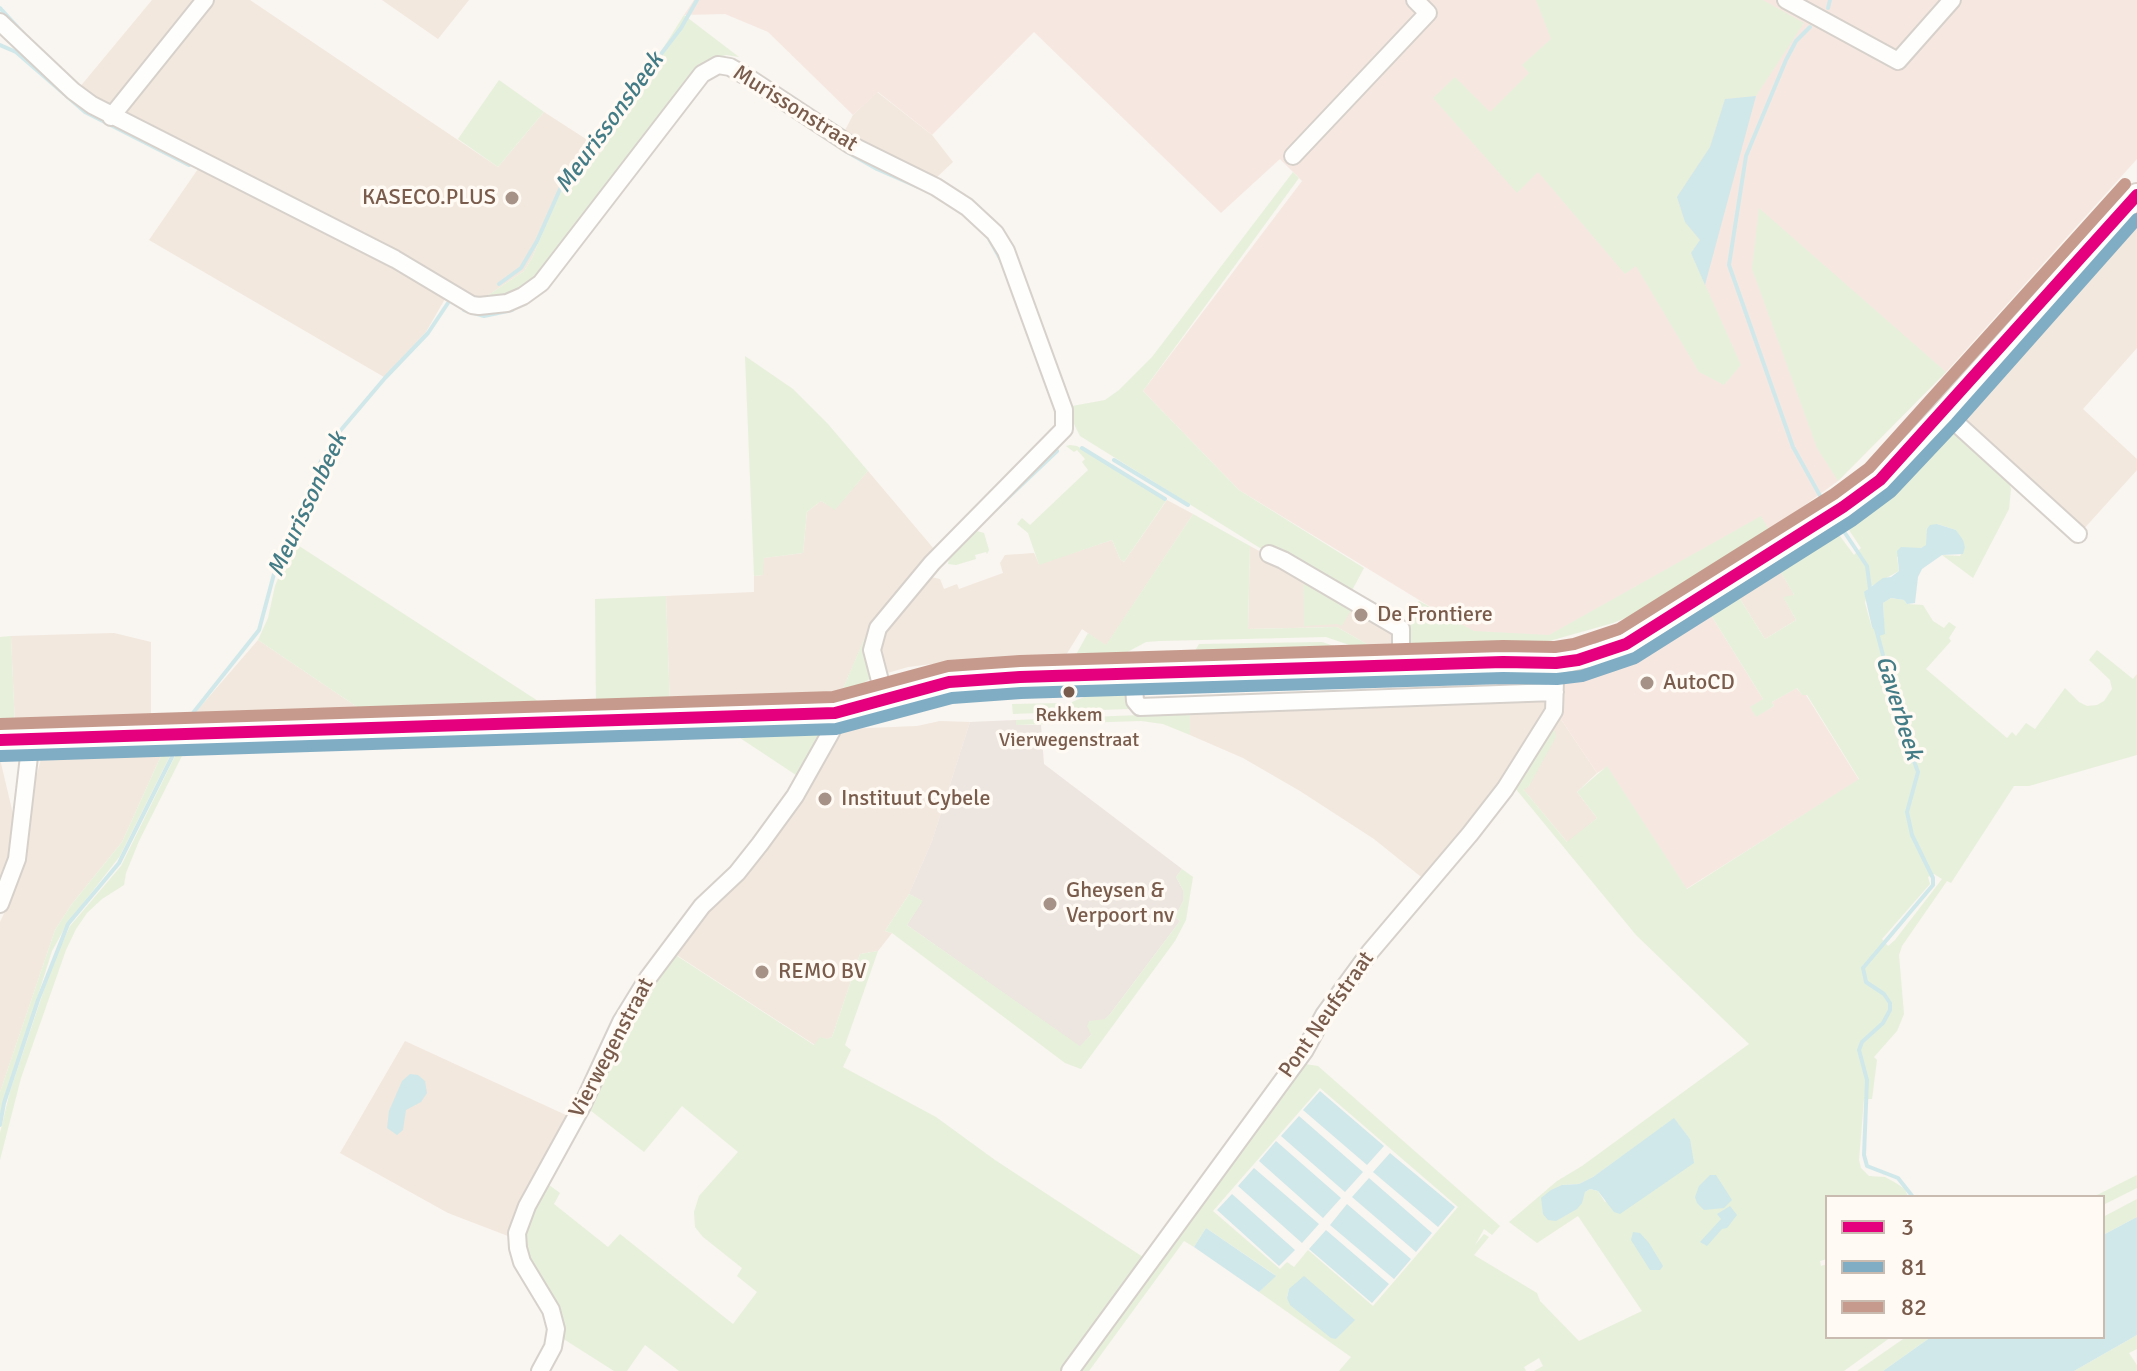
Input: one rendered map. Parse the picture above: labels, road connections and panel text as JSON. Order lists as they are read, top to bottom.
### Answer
{
  "streets": {
    "street": ["Murissonstraat", "Pont Neufstraat", "Vierwegenstraat"]
  },
  "water": ["Meurissonsbeek", "Meurissonbeek", "Gaverbeek"],
  "places": [
    "KASECO.PLUS",
    "De Frontiere",
    "AutoCD",
    "Rekkem Vierwegenstraat",
    "Instituut Cybele",
    "Gheysen & Verpoort nv",
    "REMO BV"
  ],
  "lines": ["transit line 82", "transit line 3", "transit line 81"],
  "legend": ["3", "81", "82"]
}
